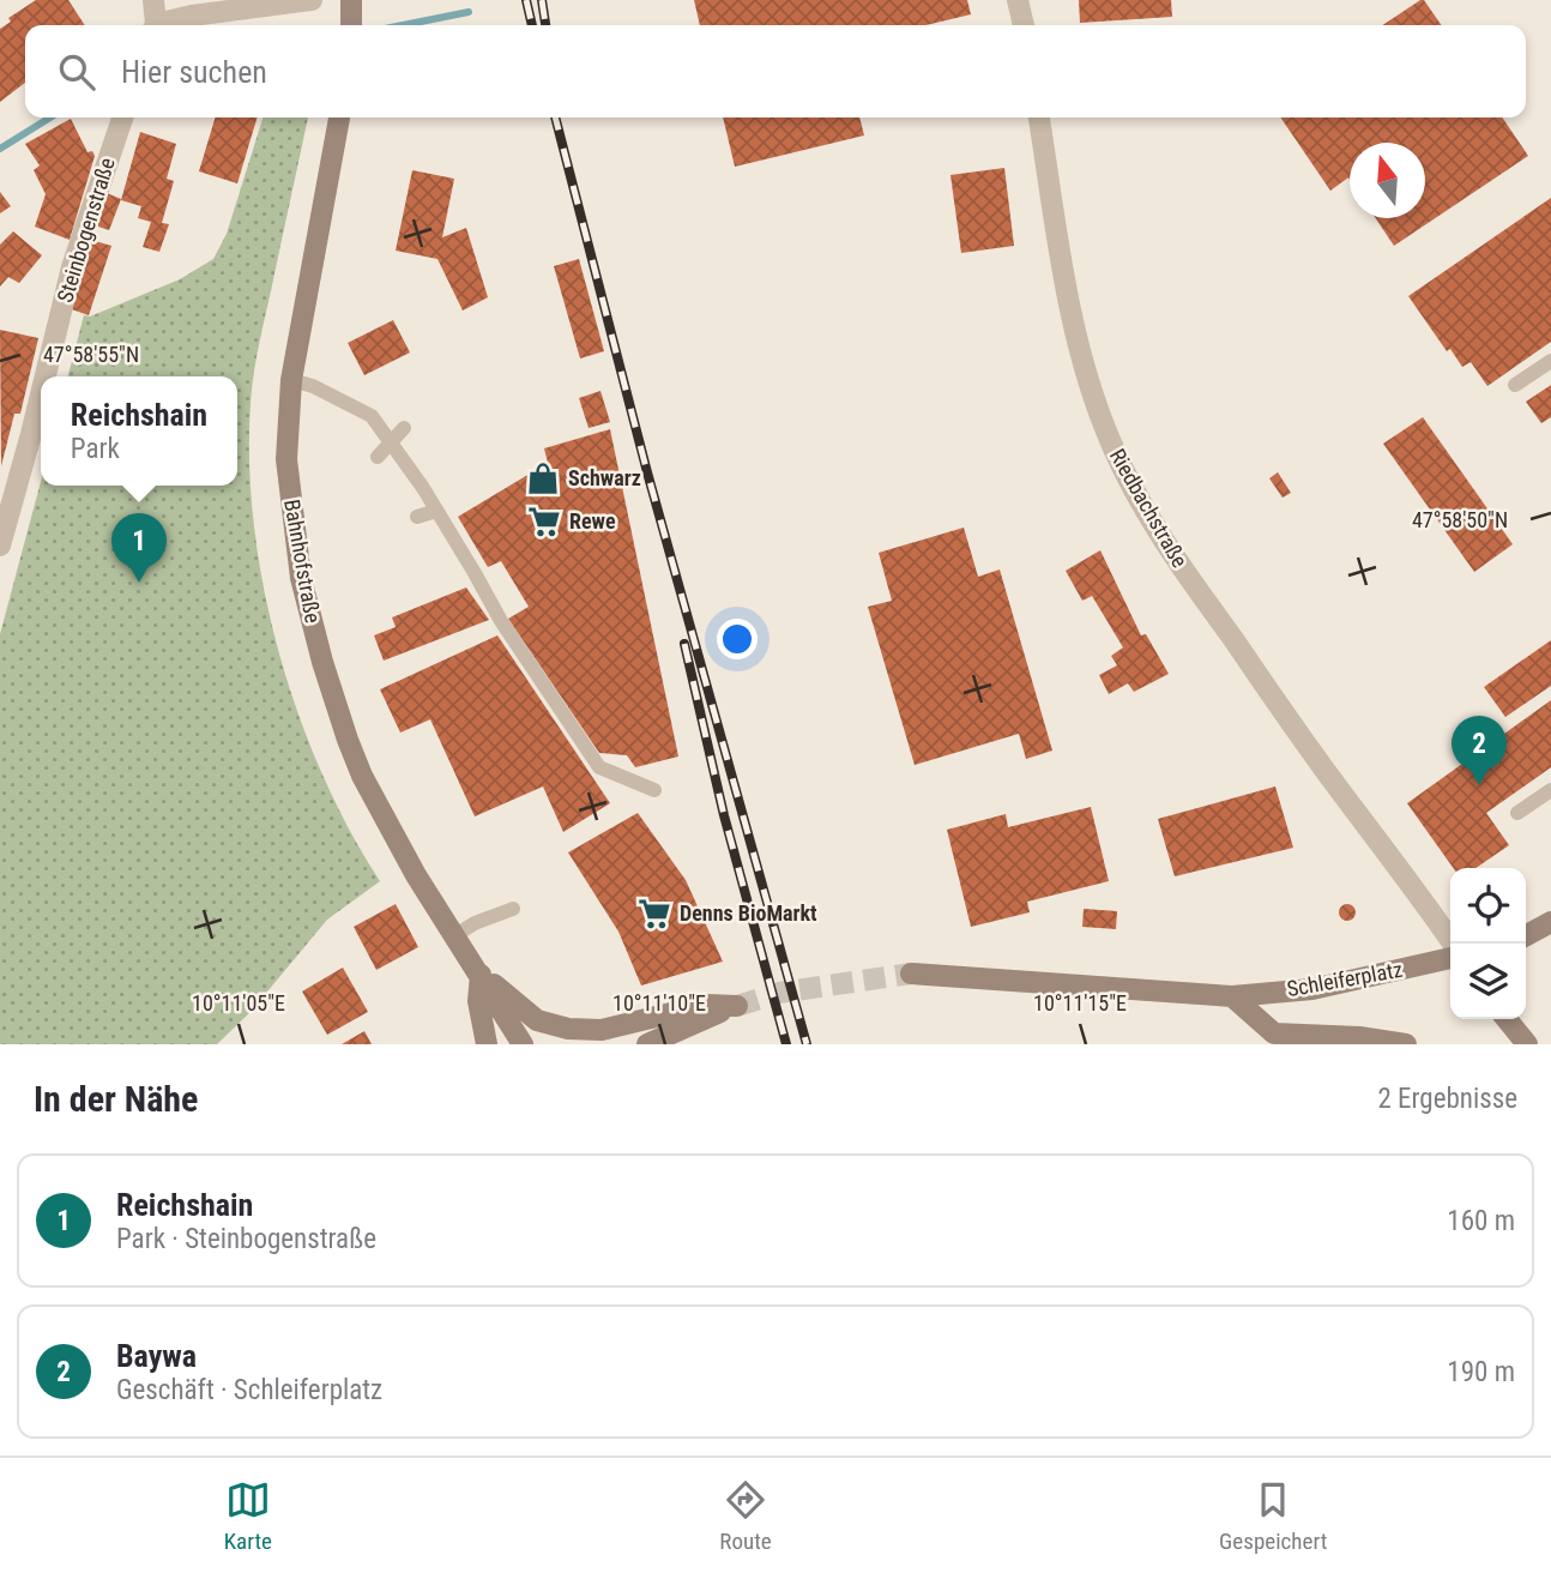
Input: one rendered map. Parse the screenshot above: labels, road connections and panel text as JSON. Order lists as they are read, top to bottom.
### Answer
{
  "streets": {
    "street": [
      "Steinbogenstraße",
      "Riedbachstraße",
      "Bahnhofstraße",
      "Schleiferplatz"
    ]
  },
  "places": {
    "shop": ["Schwarz"],
    "supermarket": ["Rewe", "Denns BioMarkt"]
  },
  "north": "top",
  "page": {
    "search": "Hier suchen",
    "popup": ["Reichshain", "Park"],
    "pins": ["1", "2"],
    "heading": ["In der Nähe", "2 Ergebnisse"],
    "list": [
      {
        "mark": "1",
        "name": "Reichshain",
        "note": "Park · Steinbogenstraße",
        "value": "160 m"
      },
      {
        "mark": "2",
        "name": "Baywa",
        "note": "Geschäft · Schleiferplatz",
        "value": "190 m"
      }
    ],
    "nav": ["Karte", "Route", "Gespeichert"]
  },
  "coordinates": [
    "47°58'55\"N",
    "47°58'50\"N",
    "10°11'05\"E",
    "10°11'10\"E",
    "10°11'15\"E"
  ]
}
